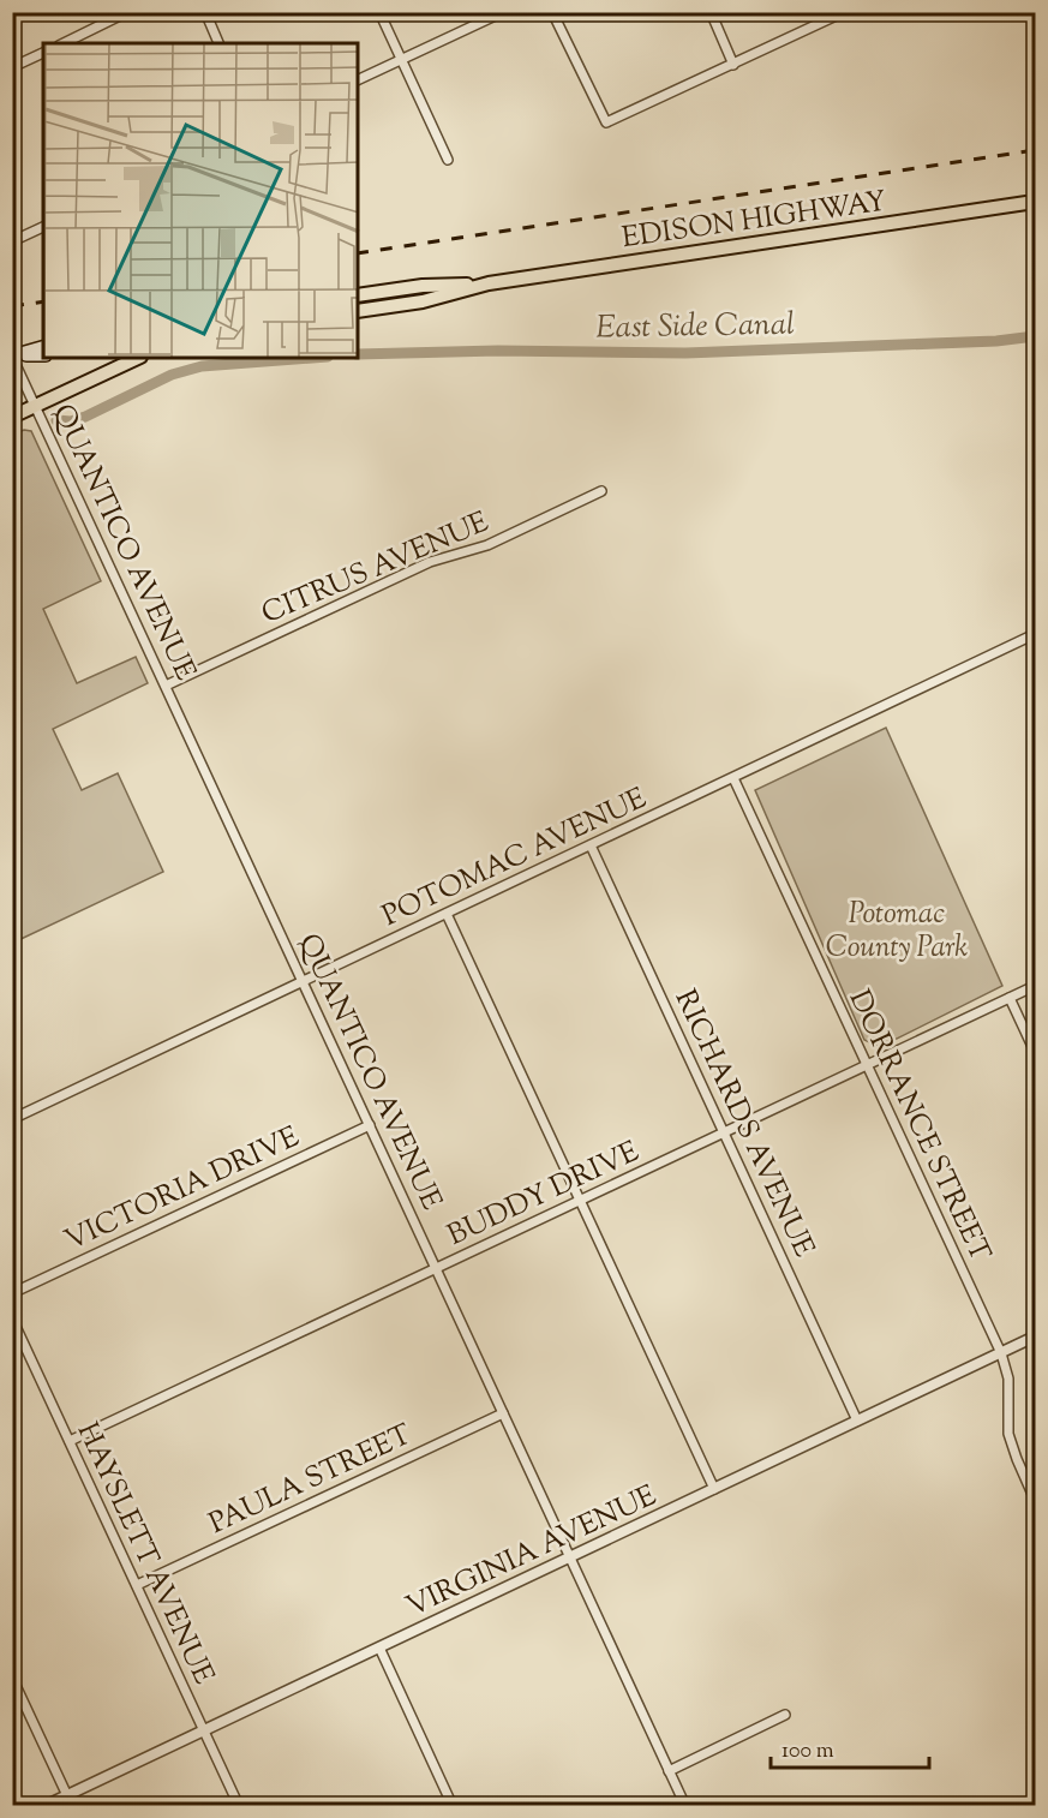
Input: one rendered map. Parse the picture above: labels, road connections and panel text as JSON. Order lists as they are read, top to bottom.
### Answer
{
  "streets": {
    "main road": ["EDISON HIGHWAY"],
    "street": [
      "QUANTICO AVENUE",
      "CITRUS AVENUE",
      "POTOMAC AVENUE",
      "RICHARDS AVENUE",
      "DORRANCE STREET",
      "VICTORIA DRIVE",
      "BUDDY DRIVE",
      "PAULA STREET",
      "VIRGINIA AVENUE",
      "HAYSLETT AVENUE"
    ]
  },
  "crossings": [
    ["QUANTICO AVENUE", "CITRUS AVENUE"],
    ["QUANTICO AVENUE", "POTOMAC AVENUE"],
    ["QUANTICO AVENUE", "VICTORIA DRIVE"],
    ["QUANTICO AVENUE", "BUDDY DRIVE"],
    ["QUANTICO AVENUE", "PAULA STREET"],
    ["QUANTICO AVENUE", "VIRGINIA AVENUE"],
    ["POTOMAC AVENUE", "RICHARDS AVENUE"],
    ["POTOMAC AVENUE", "DORRANCE STREET"],
    ["RICHARDS AVENUE", "BUDDY DRIVE"],
    ["RICHARDS AVENUE", "VIRGINIA AVENUE"],
    ["DORRANCE STREET", "BUDDY DRIVE"],
    ["DORRANCE STREET", "VIRGINIA AVENUE"],
    ["BUDDY DRIVE", "HAYSLETT AVENUE"],
    ["PAULA STREET", "HAYSLETT AVENUE"],
    ["VIRGINIA AVENUE", "HAYSLETT AVENUE"]
  ],
  "water": ["East Side Canal"],
  "parks": ["Potomac County Park"],
  "scale_bar": "100 m"
}
